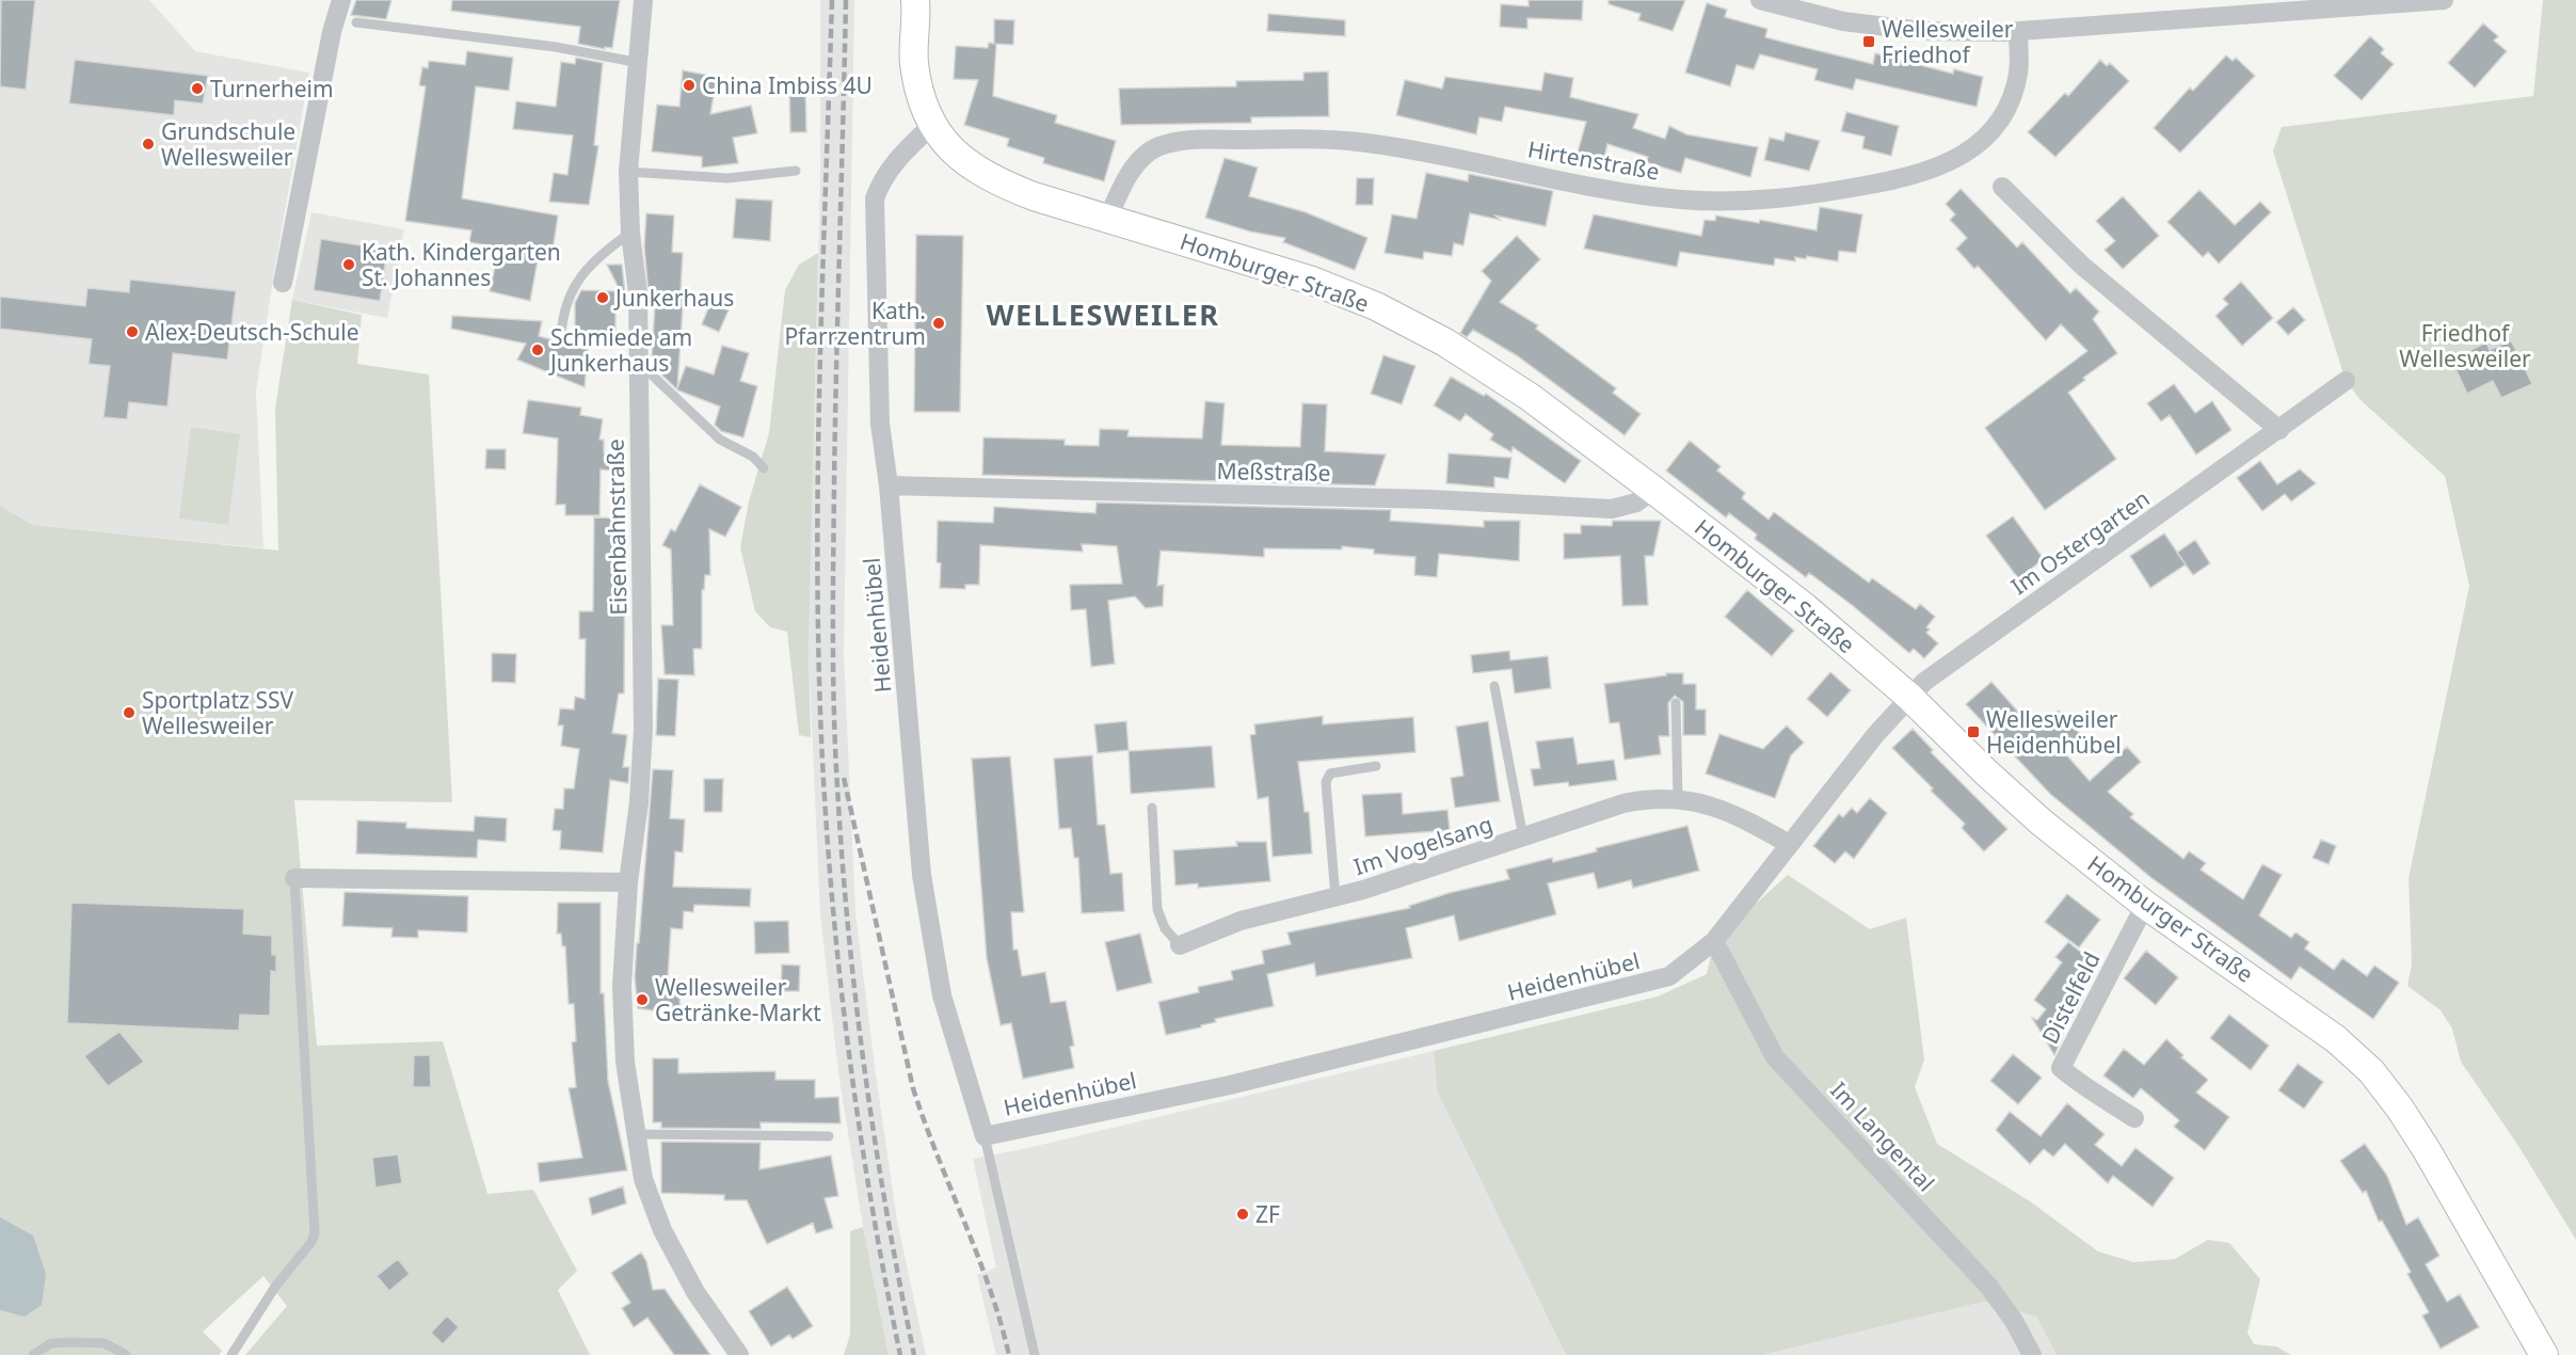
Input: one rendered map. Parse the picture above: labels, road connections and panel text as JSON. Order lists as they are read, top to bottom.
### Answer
{
  "streets": {
    "main road": ["Homburger Straße"],
    "street": [
      "Hirtenstraße",
      "Meßstraße",
      "Eisenbahnstraße",
      "Im Ostergarten",
      "Heidenhübel",
      "Im Vogelsang",
      "Distelfeld",
      "Im Langental"
    ]
  },
  "crossings": [
    ["Hirtenstraße", "Homburger Straße"],
    ["Homburger Straße", "Meßstraße"],
    ["Homburger Straße", "Im Ostergarten"],
    ["Homburger Straße", "Heidenhübel"],
    ["Homburger Straße", "Distelfeld"],
    ["Meßstraße", "Heidenhübel"],
    ["Im Ostergarten", "Heidenhübel"],
    ["Heidenhübel", "Im Vogelsang"],
    ["Heidenhübel", "Im Langental"]
  ],
  "districts": ["WELLESWEILER"],
  "parks": ["Friedhof Wellesweiler"],
  "places": {
    "transit": ["Wellesweiler Friedhof", "Wellesweiler Heidenhübel"],
    "other": [
      "China Imbiss 4U",
      "Turnerheim",
      "Grundschule Wellesweiler",
      "Kath. Kindergarten St. Johannes",
      "Junkerhaus",
      "Kath. Pfarrzentrum",
      "Alex-Deutsch-Schule",
      "Schmiede am Junkerhaus",
      "Sportplatz SSV Wellesweiler",
      "Wellesweiler Getränke-Markt",
      "ZF"
    ]
  }
}
